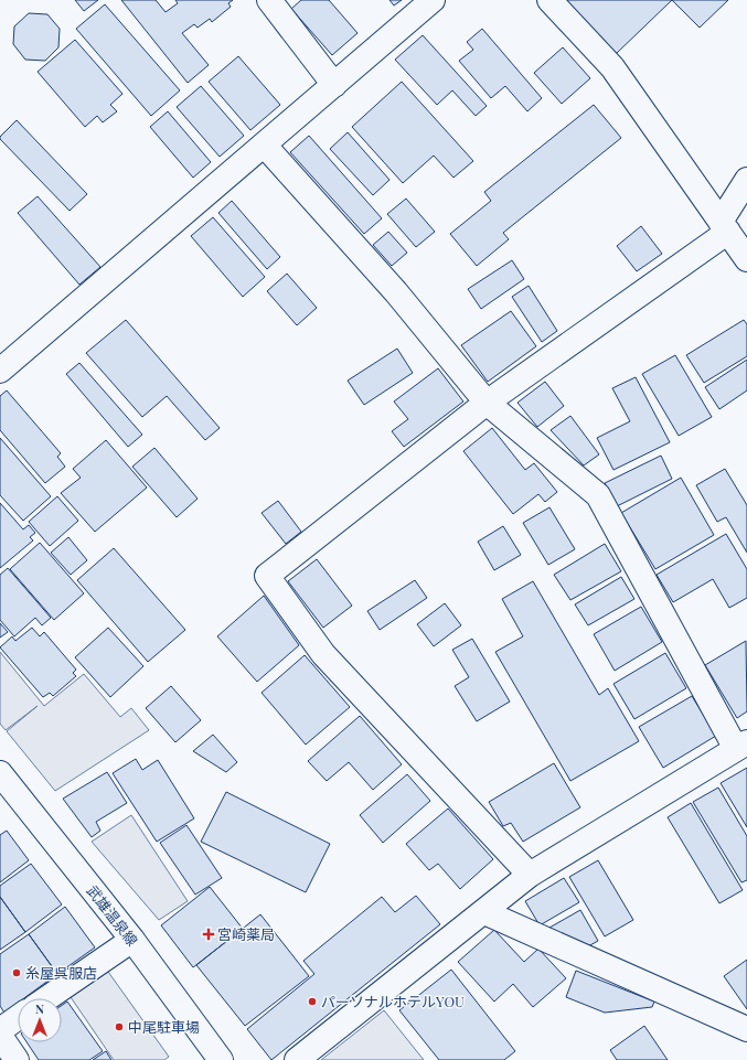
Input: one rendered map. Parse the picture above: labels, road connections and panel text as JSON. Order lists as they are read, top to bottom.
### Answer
{
  "streets": {
    "street": ["武雄温泉線"]
  },
  "places": {
    "health": ["宮崎薬局"],
    "other": ["糸屋呉服店", "パーソナルホテルYOU", "中尾駐車場"]
  },
  "north": "top"
}
